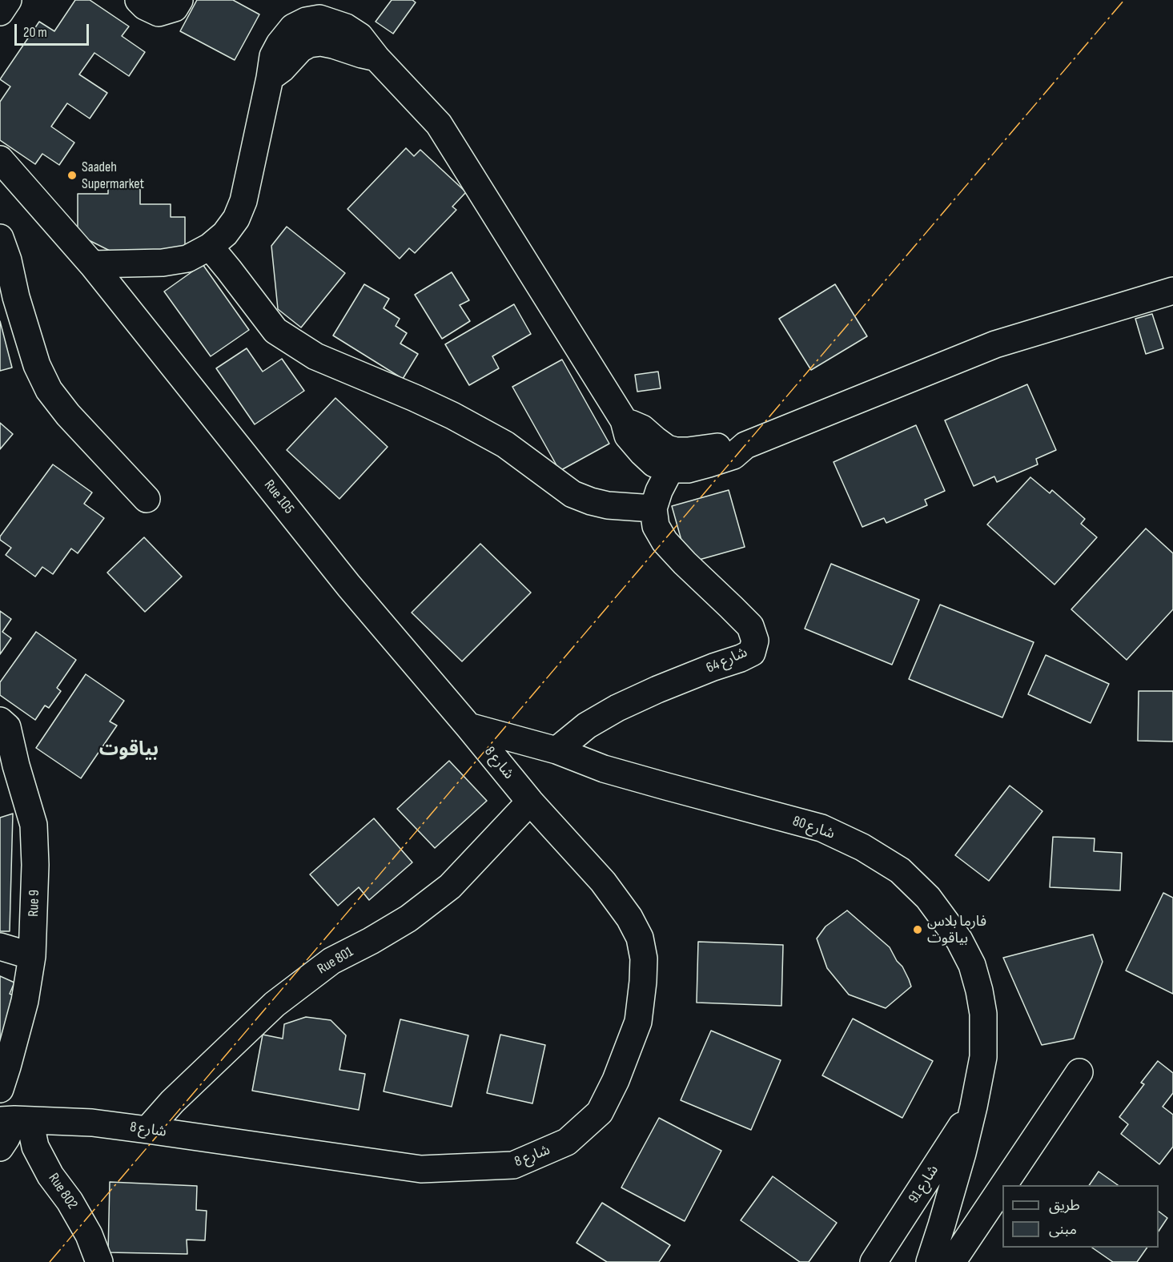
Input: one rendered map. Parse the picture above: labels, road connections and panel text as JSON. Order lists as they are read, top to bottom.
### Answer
{
  "streets": {
    "street": [
      "Rue 105",
      "شارع 64",
      "شارع 8",
      "شارع 80",
      "Rue 9",
      "Rue 801",
      "شارع 91",
      "Rue 802"
    ]
  },
  "crossings": [
    ["Rue 105", "شارع 8"],
    ["Rue 105", "شارع 80"],
    ["شارع 64", "شارع 80"],
    ["شارع 8", "شارع 80"],
    ["شارع 8", "Rue 801"],
    ["شارع 8", "Rue 802"],
    ["شارع 80", "شارع 91"]
  ],
  "districts": ["بياقوت"],
  "places": ["Saadeh Supermarket", "فارما بلاس بياقوت"],
  "legend": ["طريق", "مبنى"],
  "scale_bar": "20 m"
}
